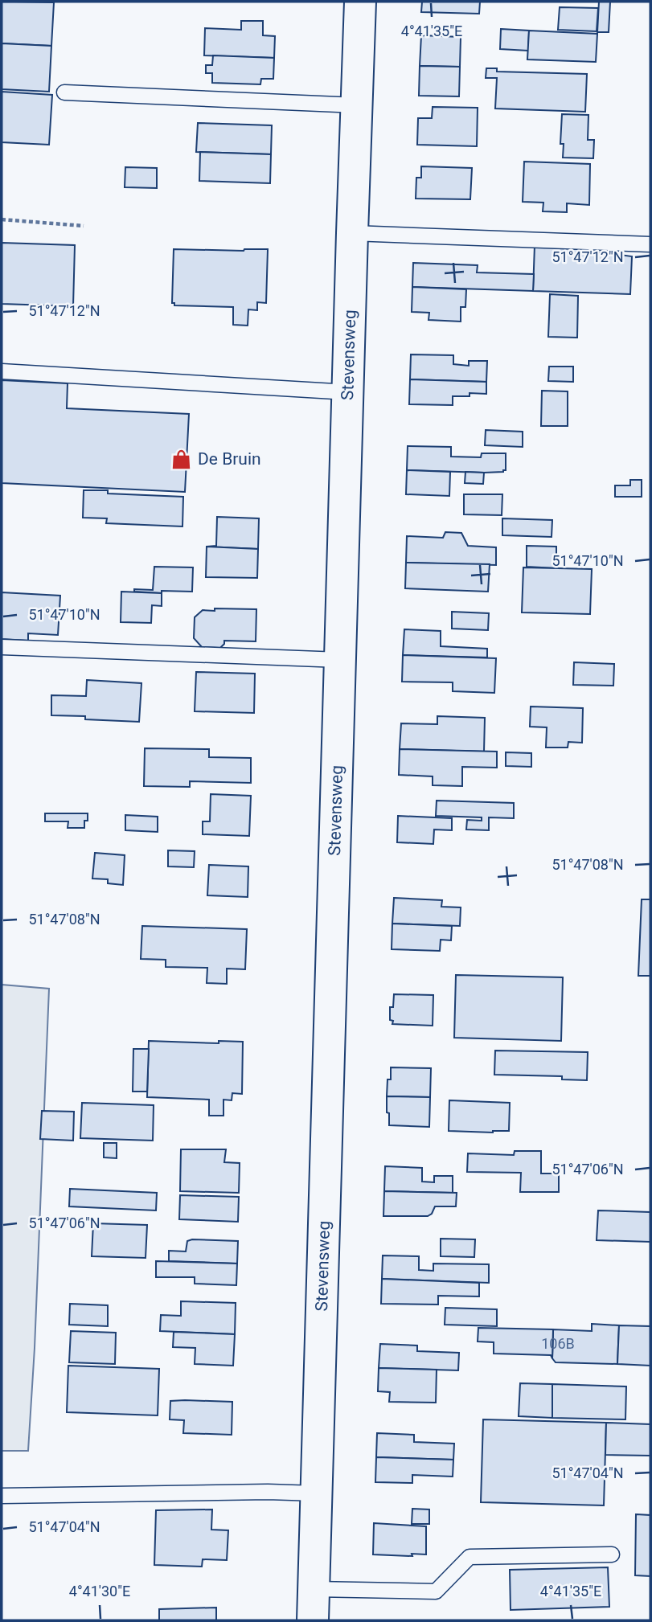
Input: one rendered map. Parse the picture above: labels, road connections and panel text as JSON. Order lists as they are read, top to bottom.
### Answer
{
  "streets": {
    "street": ["Stevensweg"]
  },
  "places": {
    "shop": ["De Bruin"]
  },
  "house_numbers": ["106B"],
  "coordinates": [
    "4°41'35\"E",
    "51°47'12\"N",
    "51°47'10\"N",
    "51°47'08\"N",
    "51°47'06\"N",
    "51°47'04\"N",
    "4°41'30\"E"
  ]
}
